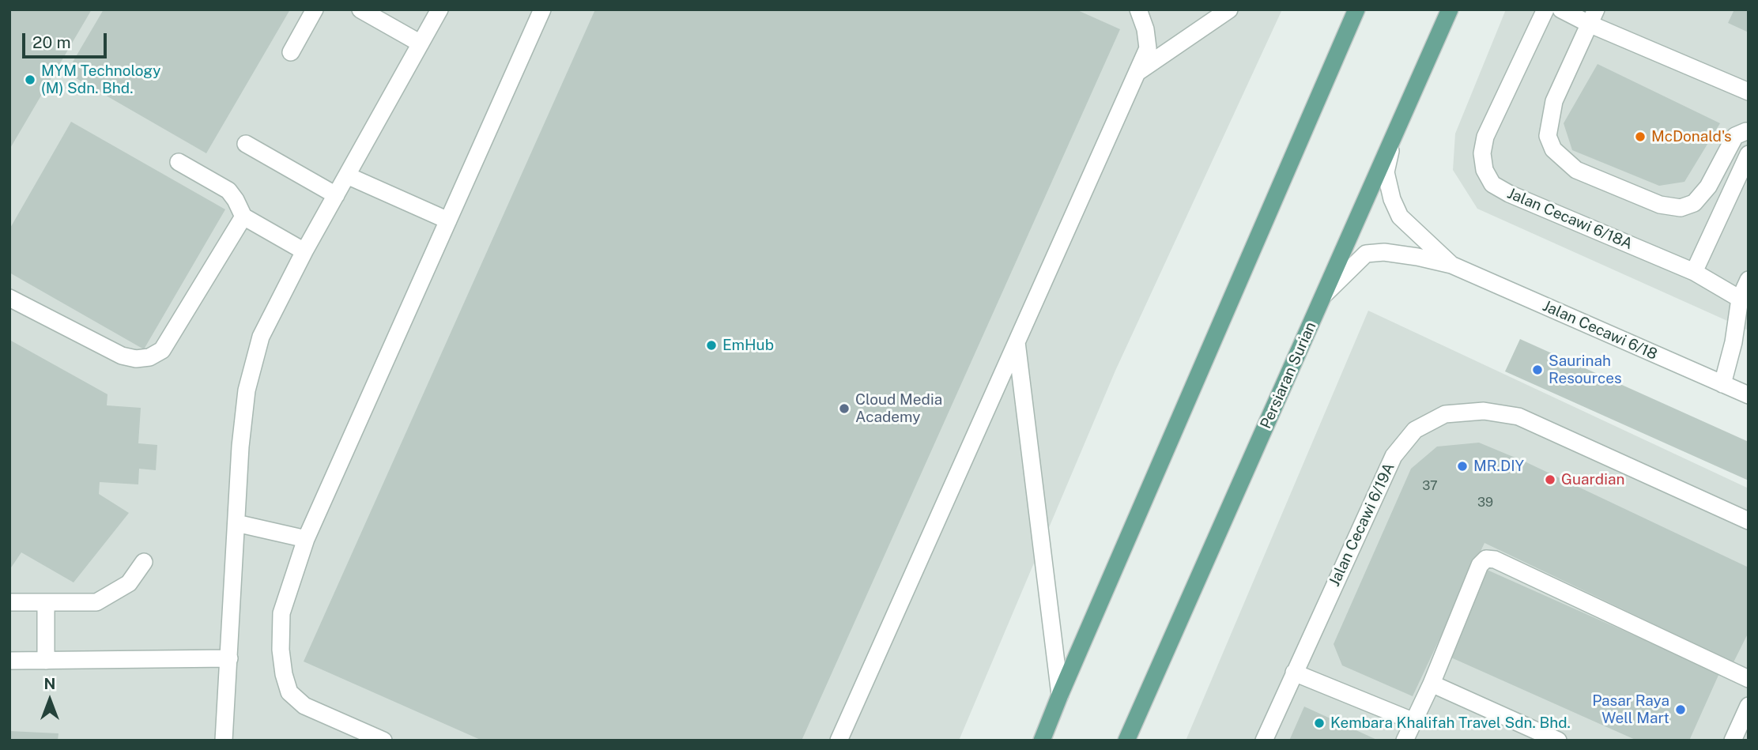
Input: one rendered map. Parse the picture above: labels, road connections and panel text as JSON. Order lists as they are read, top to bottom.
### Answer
{
  "streets": {
    "main road": ["Persiaran Surian"],
    "street": ["Jalan Cecawi 6/18A", "Jalan Cecawi 6/18", "Jalan Cecawi 6/19A"]
  },
  "crossings": [
    ["Jalan Cecawi 6/18", "Persiaran Surian"]
  ],
  "places": [
    "MYM Technology (M) Sdn. Bhd.",
    "McDonald's",
    "EmHub",
    "Saurinah Resources",
    "Cloud Media Academy",
    "MR.DIY",
    "Guardian",
    "Pasar Raya Well Mart",
    "Kembara Khalifah Travel Sdn. Bhd."
  ],
  "house_numbers": ["37", "39"],
  "scale_bar": "20 m",
  "north": "top"
}
